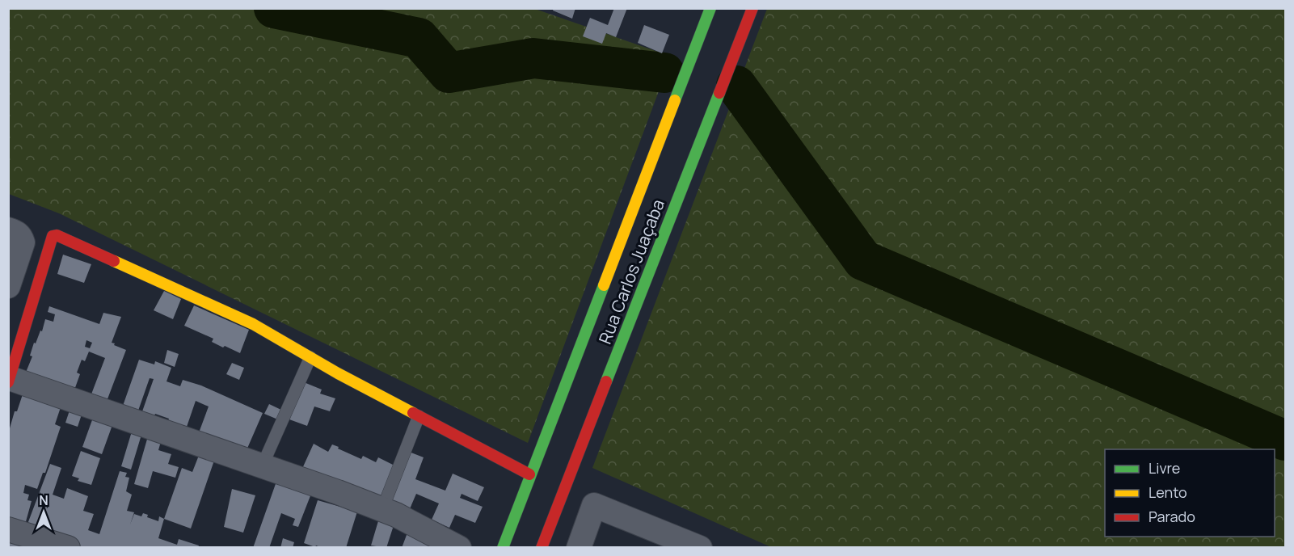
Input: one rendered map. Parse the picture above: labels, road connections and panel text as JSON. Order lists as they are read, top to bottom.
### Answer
{
  "streets": {
    "street": ["Rua Carlos Juaçaba"]
  },
  "legend": ["Livre", "Lento", "Parado"],
  "north": "top"
}
